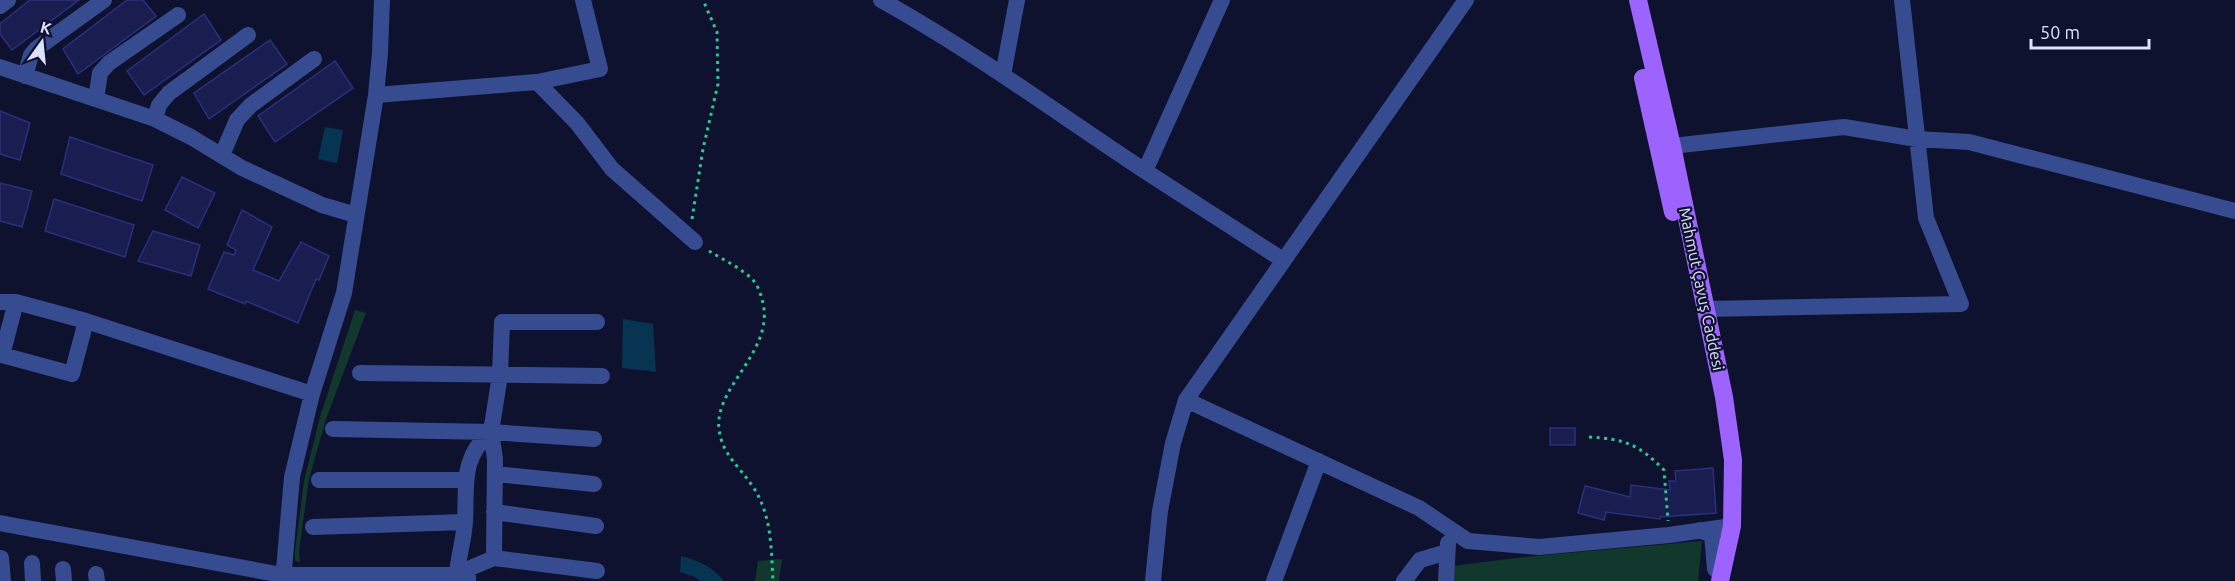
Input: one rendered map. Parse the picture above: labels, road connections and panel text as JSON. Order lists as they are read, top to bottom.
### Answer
{
  "streets": {
    "main road": ["Mahmut Çavuş Caddesi"]
  },
  "scale_bar": "50 m",
  "north": "top"
}
